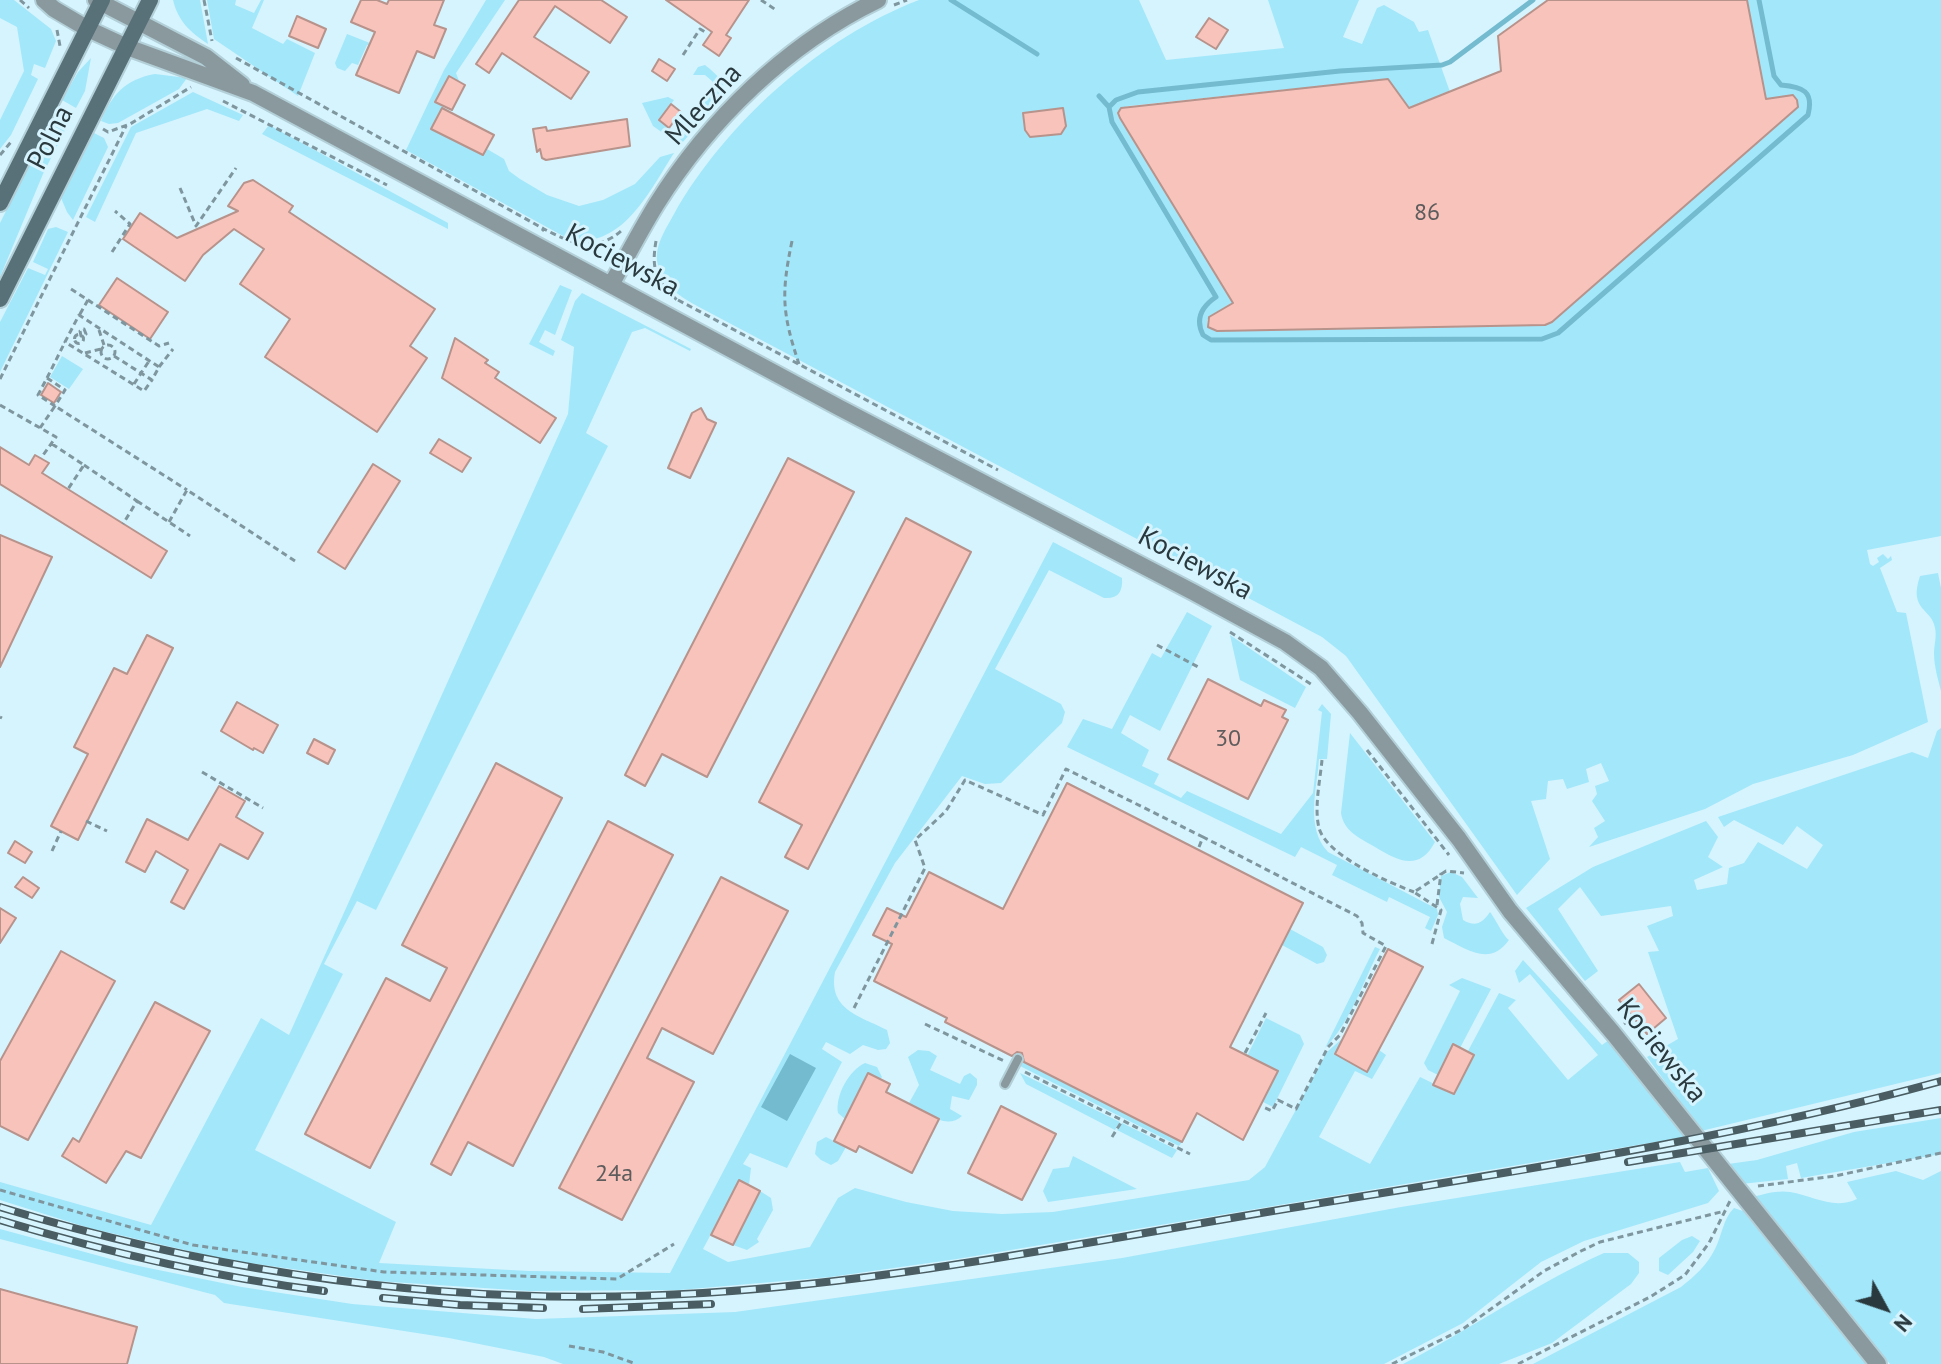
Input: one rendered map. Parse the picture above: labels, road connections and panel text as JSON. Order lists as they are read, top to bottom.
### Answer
{
  "streets": {
    "street": ["Mleczna", "Polna", "Kociewska"]
  },
  "crossings": [
    ["Mleczna", "Kociewska"],
    ["Polna", "Kociewska"]
  ],
  "house_numbers": ["86", "30", "24a"],
  "north": "bottom right"
}
